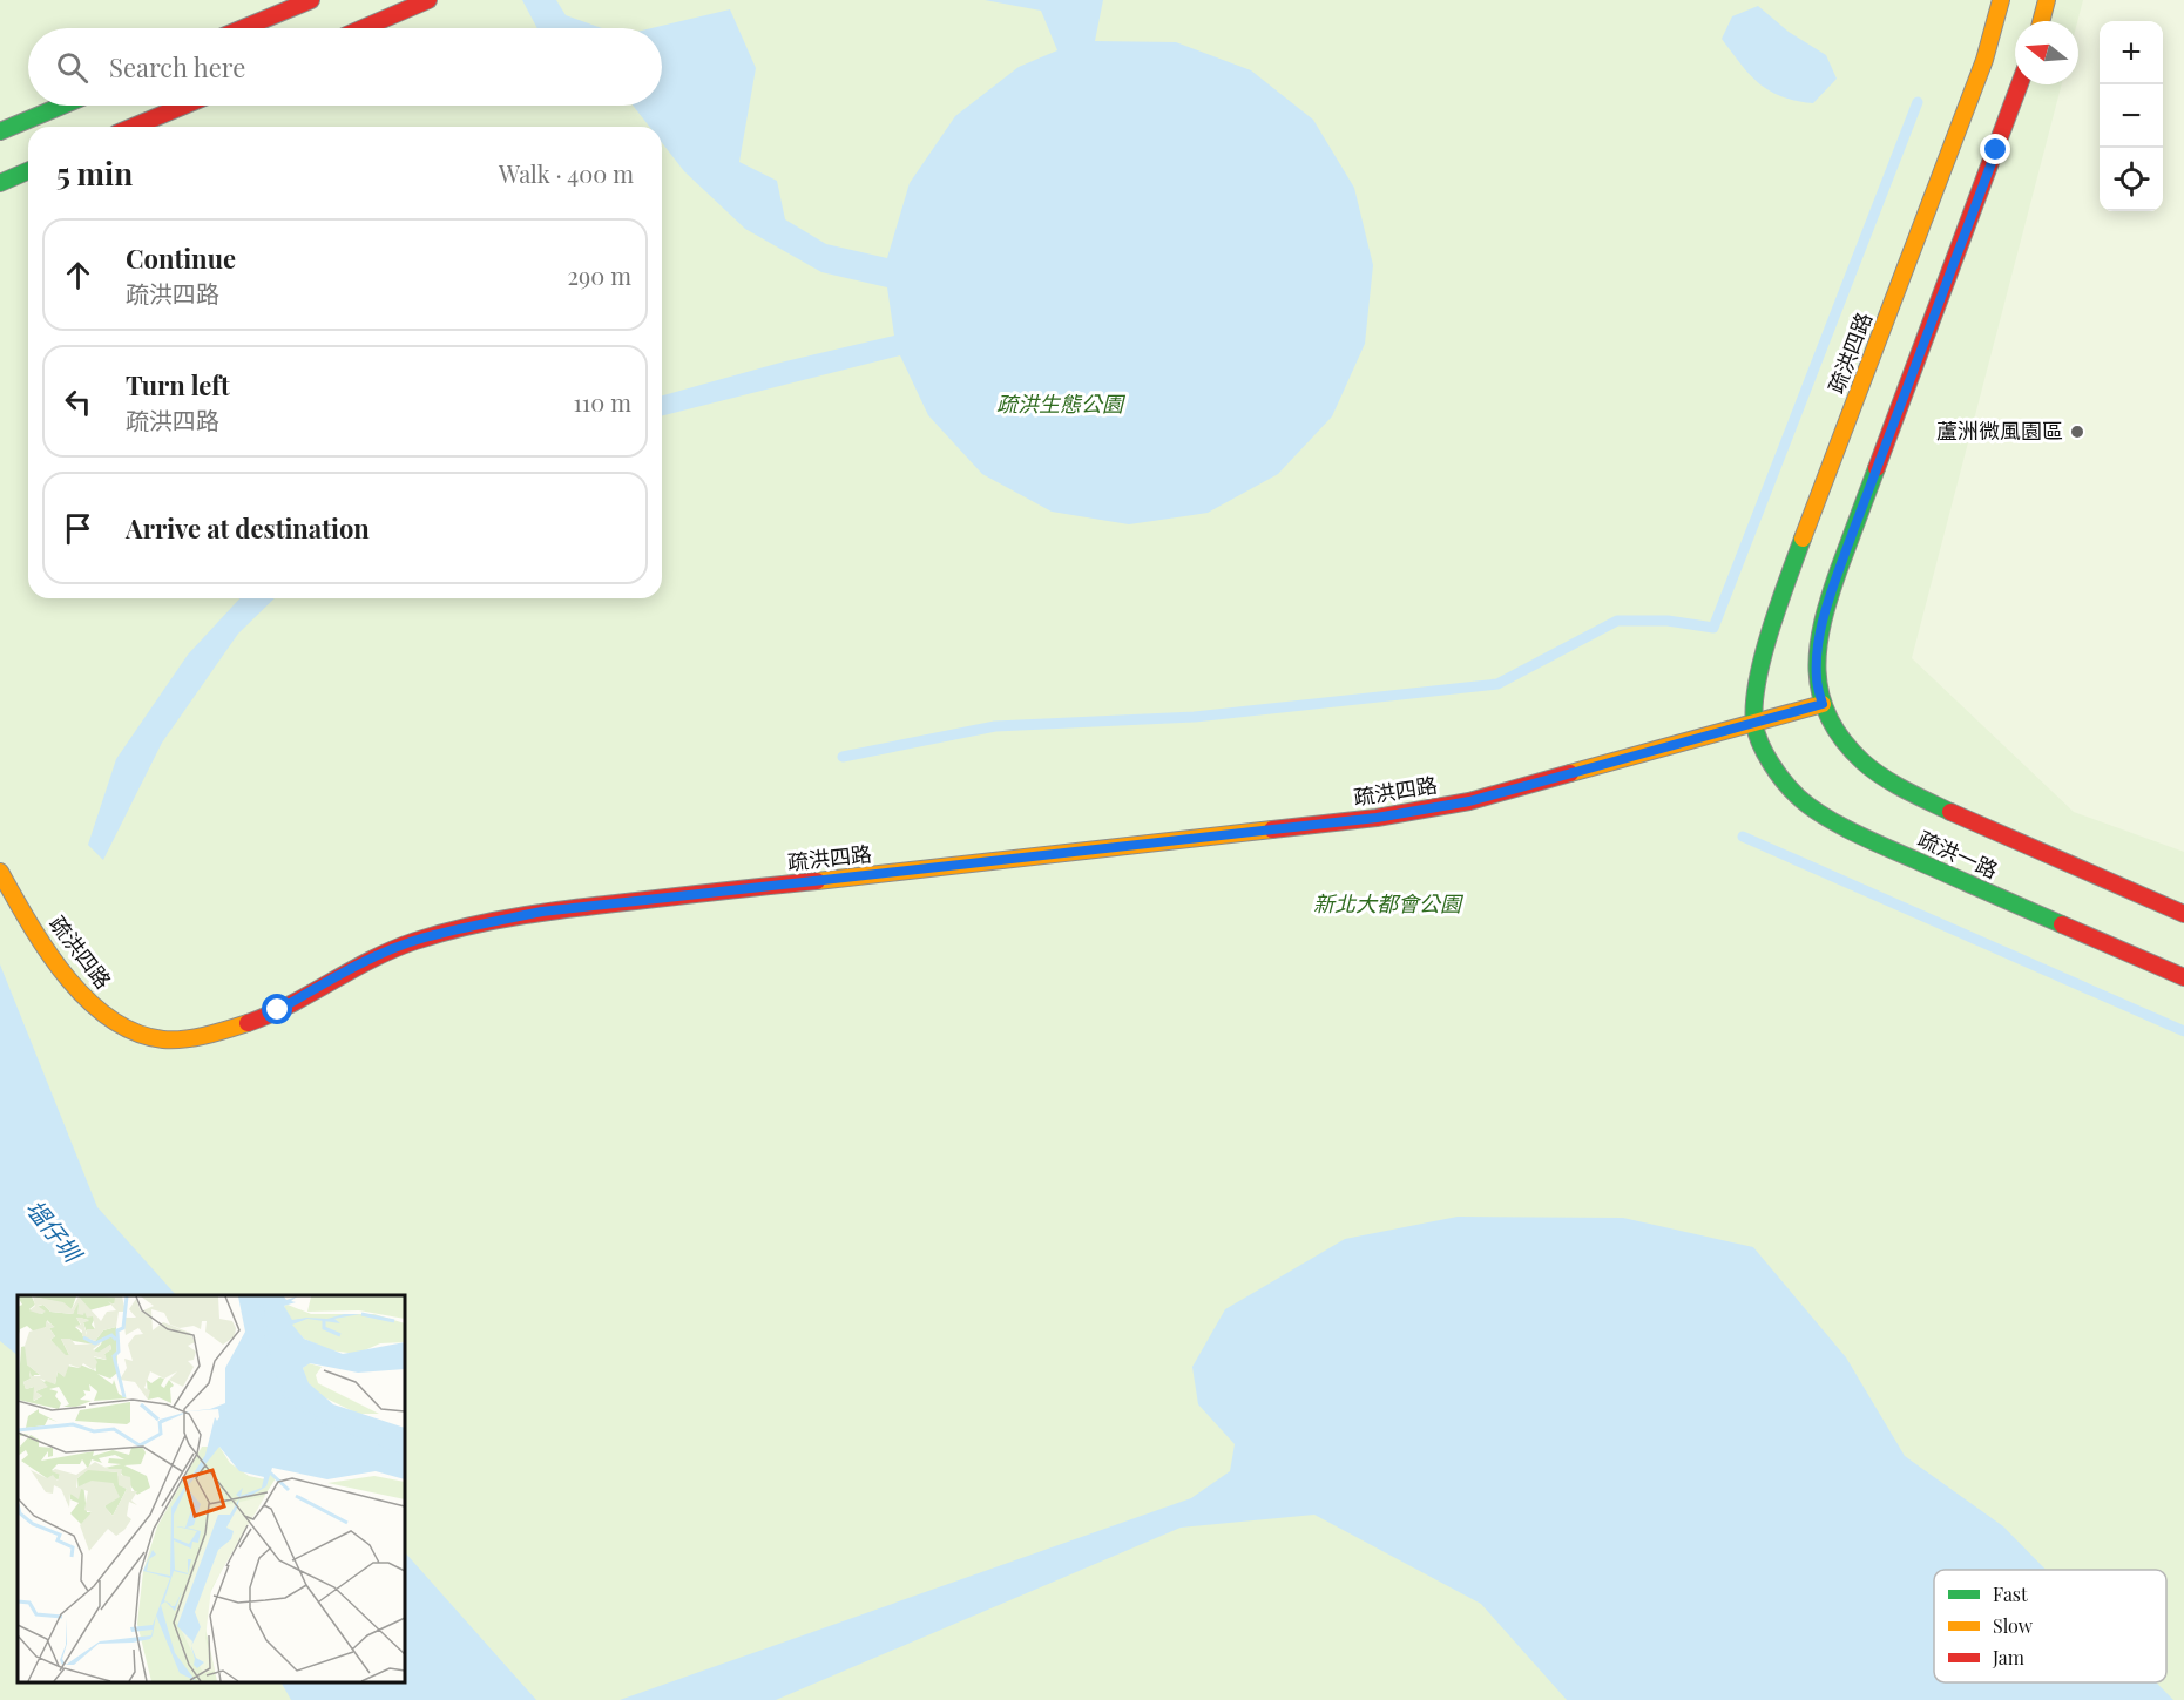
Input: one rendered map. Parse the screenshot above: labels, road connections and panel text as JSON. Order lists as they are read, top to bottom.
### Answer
{
  "streets": {
    "street": ["疏洪四路", "疏洪一路"]
  },
  "crossings": [
    ["疏洪四路", "疏洪一路"]
  ],
  "water": ["塭仔圳"],
  "parks": ["疏洪生態公園", "新北大都會公園"],
  "places": ["蘆洲微風園區"],
  "legend": ["Fast", "Slow", "Jam"],
  "north": "left",
  "page": {
    "map_buttons": ["+", "−"],
    "search": "Search here",
    "heading": ["5 min", "Walk · 400 m"],
    "list": [
      ["Continue", "疏洪四路", "290 m"],
      ["Turn left", "疏洪四路", "110 m"],
      "Arrive at destination"
    ]
  }
}
